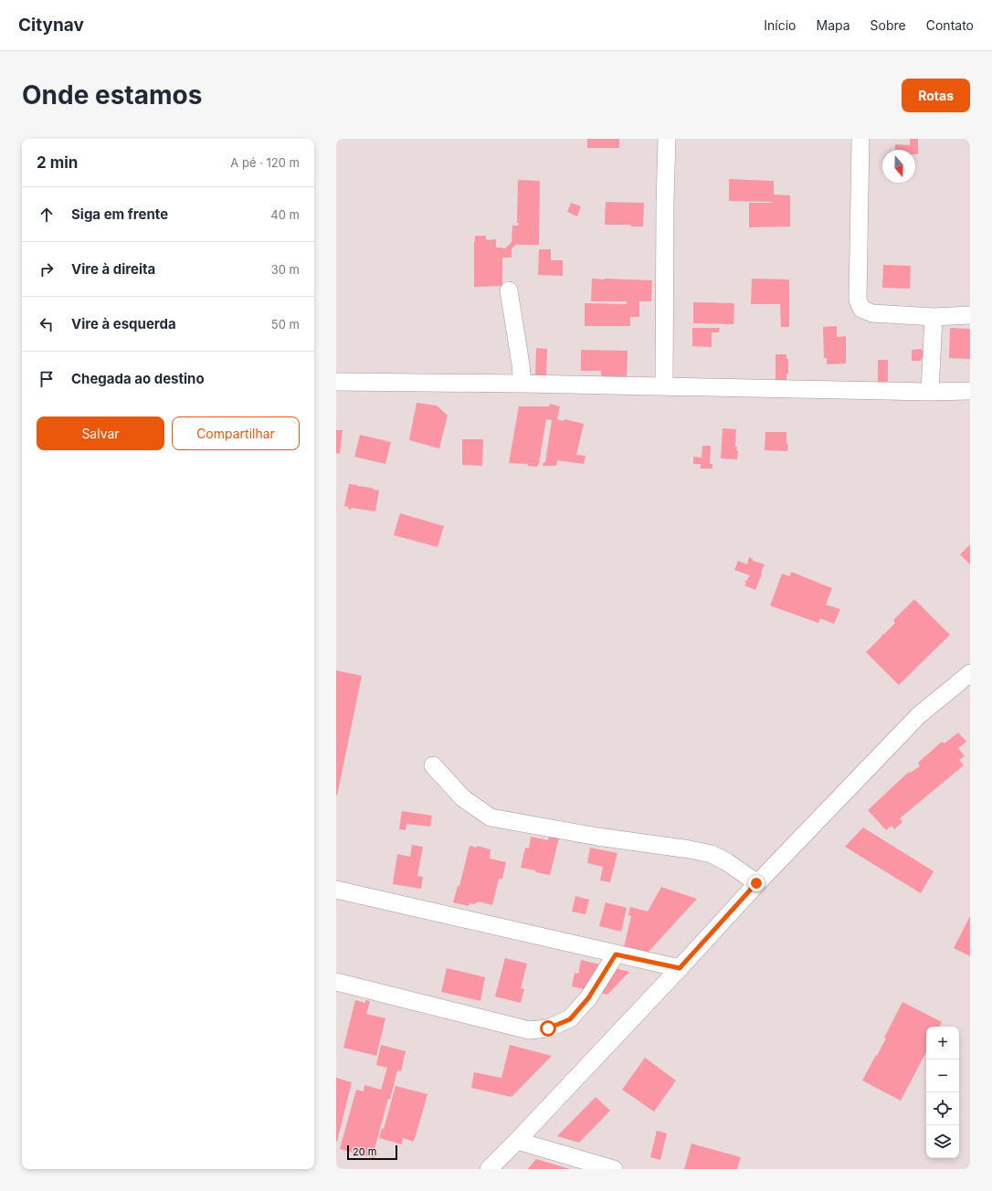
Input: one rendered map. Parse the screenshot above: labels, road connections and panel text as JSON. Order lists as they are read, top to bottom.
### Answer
{
  "scale_bar": "20 m",
  "north": "bottom",
  "page": {
    "header": "Citynav",
    "nav": [
      "Início",
      "Mapa",
      "Sobre",
      "Contato"
    ],
    "buttons": [
      "Rotas",
      ["Salvar", "Compartilhar"]
    ],
    "title": "Onde estamos",
    "heading": ["2 min", "A pé · 120 m"],
    "list": [
      ["Siga em frente", "40 m"],
      ["Vire à direita", "30 m"],
      ["Vire à esquerda", "50 m"],
      "Chegada ao destino"
    ],
    "map_buttons": ["+", "−"],
    "scale": "20 m"
  }
}
